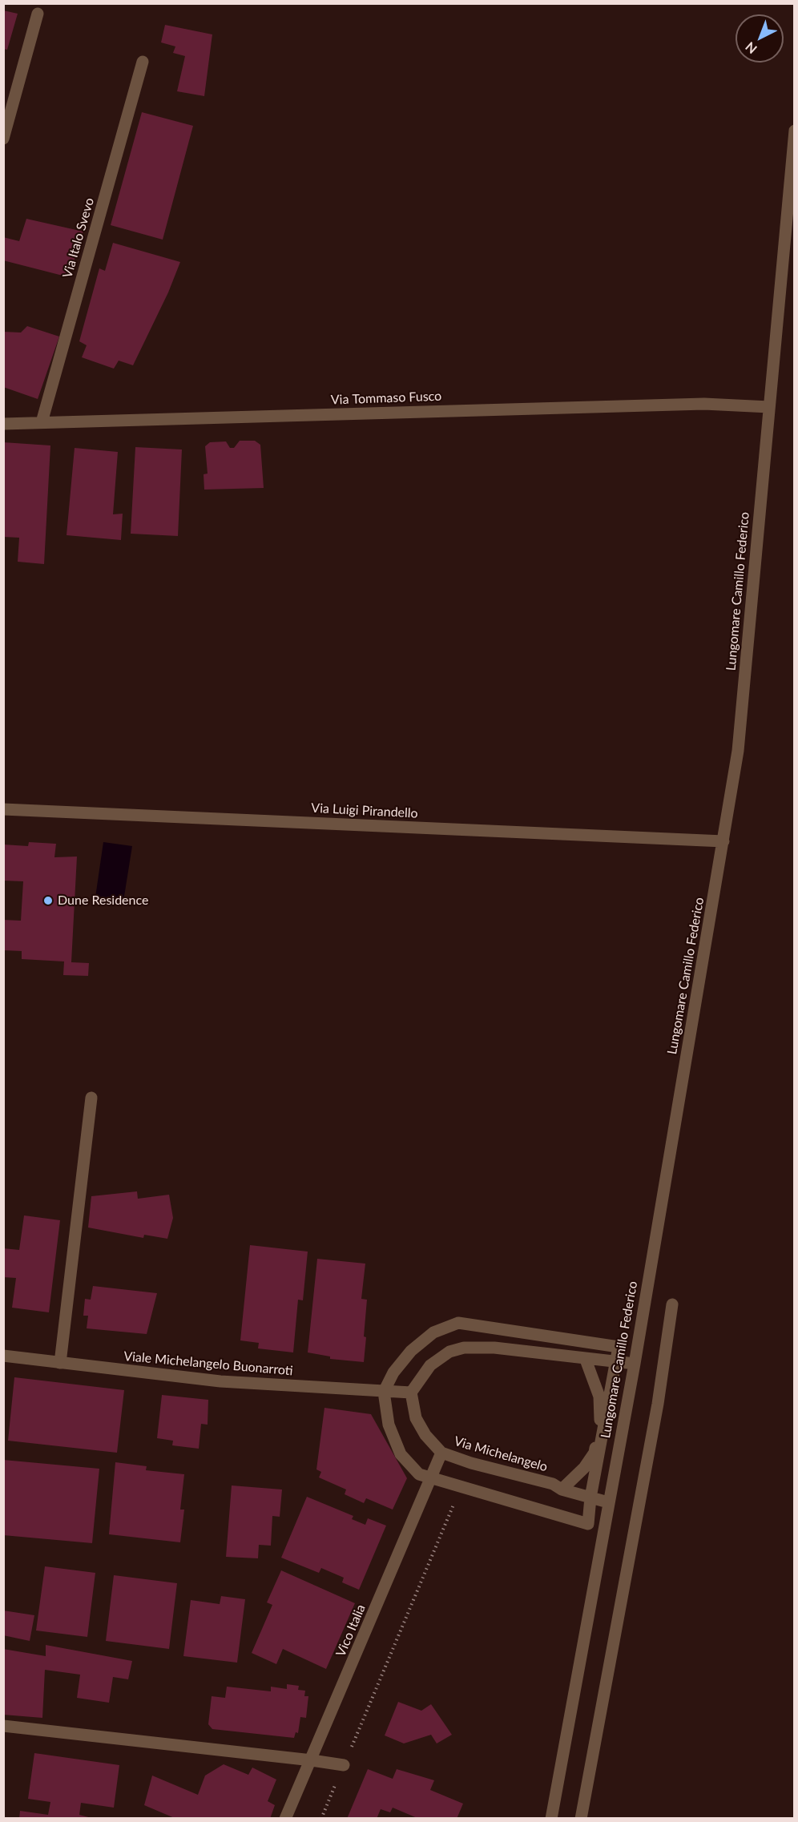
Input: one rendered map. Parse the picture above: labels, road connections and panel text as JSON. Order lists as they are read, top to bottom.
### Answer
{
  "streets": {
    "street": [
      "Via Italo Svevo",
      "Via Tommaso Fusco",
      "Lungomare Camillo Federico",
      "Via Luigi Pirandello",
      "Viale Michelangelo Buonarroti",
      "Via Michelangelo",
      "Vico Italia"
    ]
  },
  "crossings": [
    ["Via Italo Svevo", "Via Tommaso Fusco"],
    ["Via Tommaso Fusco", "Lungomare Camillo Federico"],
    ["Lungomare Camillo Federico", "Via Luigi Pirandello"],
    ["Lungomare Camillo Federico", "Via Michelangelo"],
    ["Viale Michelangelo Buonarroti", "Via Michelangelo"],
    ["Viale Michelangelo Buonarroti", "Vico Italia"],
    ["Via Michelangelo", "Vico Italia"]
  ],
  "places": ["Dune Residence"],
  "north": "bottom left"
}
